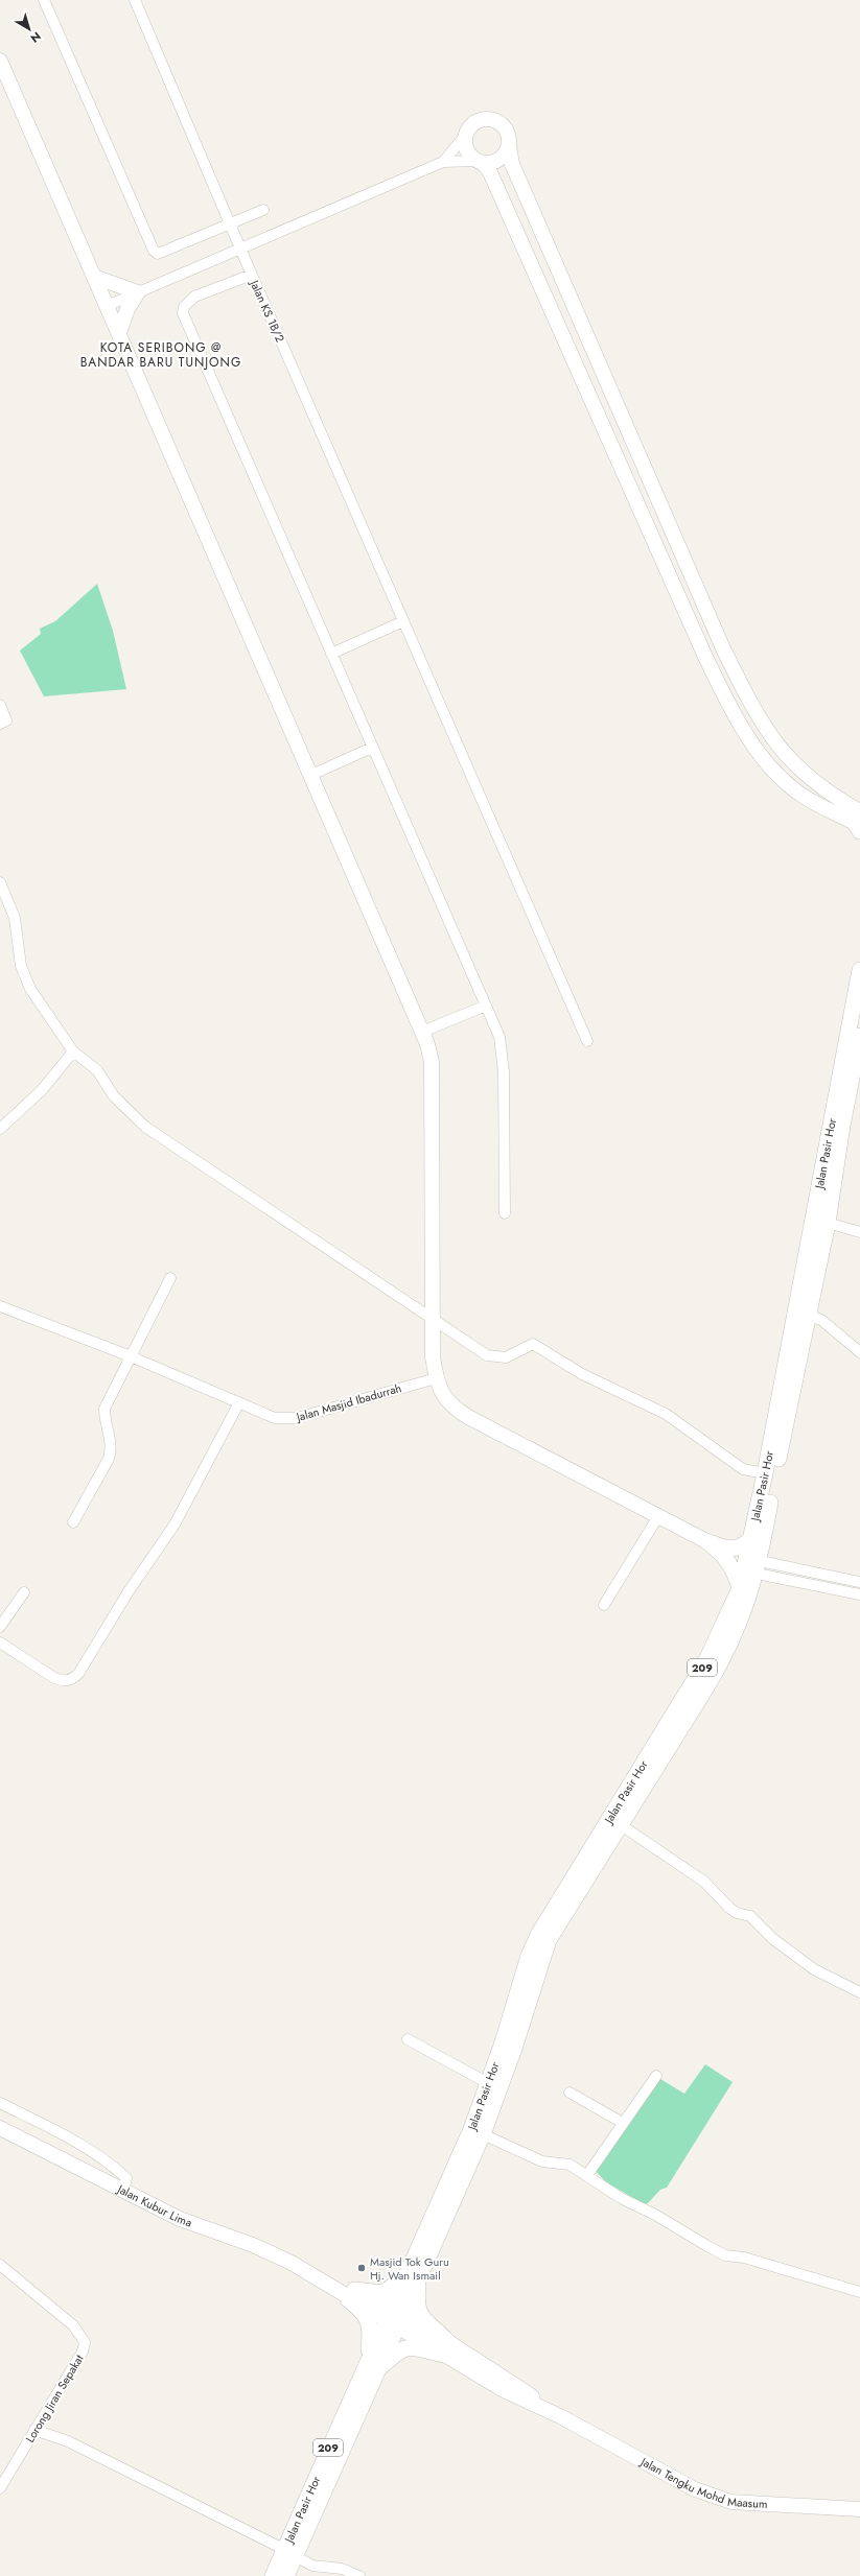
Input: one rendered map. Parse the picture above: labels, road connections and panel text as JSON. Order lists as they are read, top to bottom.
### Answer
{
  "streets": {
    "main road": ["Jalan Pasir Hor", "209"],
    "street": [
      "Jalan KS 1B/2",
      "Jalan Masjid Ibadurrah",
      "Jalan Kubur Lima",
      "Lorong Jiran Sepakat",
      "Jalan Tengku Mohd Maasum"
    ]
  },
  "crossings": [
    ["Jalan Pasir Hor", "Jalan Kubur Lima"],
    ["Jalan Pasir Hor", "Jalan Tengku Mohd Maasum"],
    ["Jalan Kubur Lima", "Jalan Tengku Mohd Maasum"]
  ],
  "districts": ["KOTA SERIBONG @ BANDAR BARU TUNJONG"],
  "places": ["Masjid Tok Guru Hj. Wan Ismail"],
  "north": "bottom right"
}
